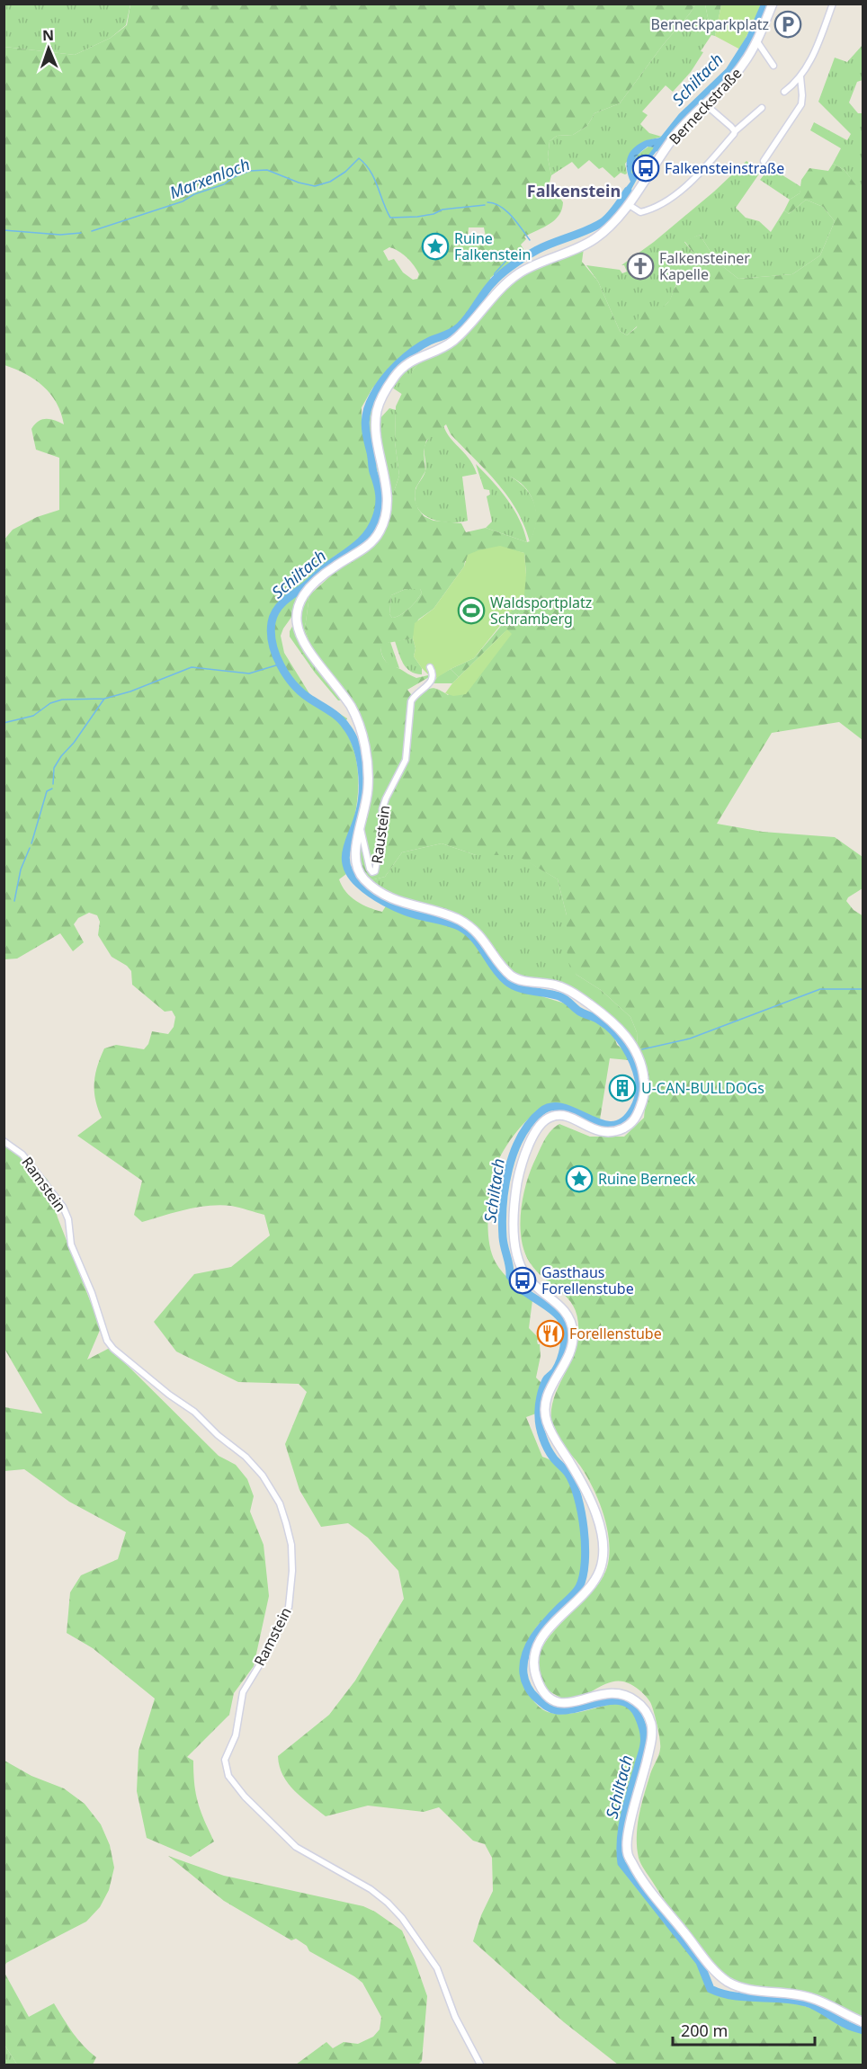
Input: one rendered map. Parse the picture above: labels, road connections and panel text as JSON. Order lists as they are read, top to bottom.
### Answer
{
  "streets": {
    "main road": ["Berneckstraße"],
    "street": ["Raustein", "Ramstein"]
  },
  "crossings": [
    ["Berneckstraße", "Raustein"]
  ],
  "districts": ["Falkenstein"],
  "water": ["Schiltach", "Marxenloch"],
  "places": {
    "parking": ["Berneckparkplatz"],
    "bus stop": ["Falkensteinstraße", "Gasthaus Forellenstube"],
    "place": ["Ruine Falkenstein", "Ruine Berneck"],
    "church": ["Falkensteiner Kapelle"],
    "sports": ["Waldsportplatz Schramberg"],
    "building": ["U-CAN-BULLDOGs"],
    "restaurant": ["Forellenstube"]
  },
  "scale_bar": "200 m",
  "north": "top"
}
